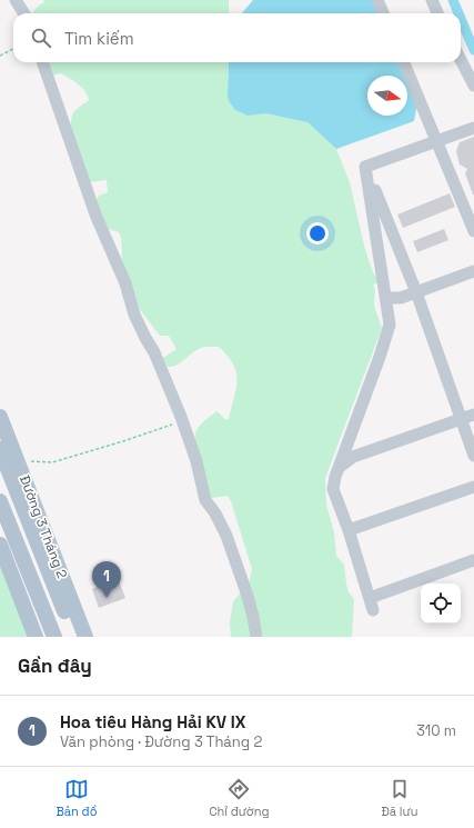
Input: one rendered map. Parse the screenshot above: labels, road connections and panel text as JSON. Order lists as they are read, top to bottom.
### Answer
{
  "streets": {
    "main road": ["Đường 3 Tháng 2"]
  },
  "north": "right",
  "page": {
    "search": "Tìm kiếm",
    "pins": "1",
    "heading": "Gần đây",
    "list": [
      {
        "mark": "1",
        "name": "Hoa tiêu Hàng Hải KV IX",
        "note": "Văn phòng · Đường 3 Tháng 2",
        "value": "310 m"
      }
    ],
    "nav": ["Bản đồ", "Chỉ đường", "Đã lưu"]
  }
}
